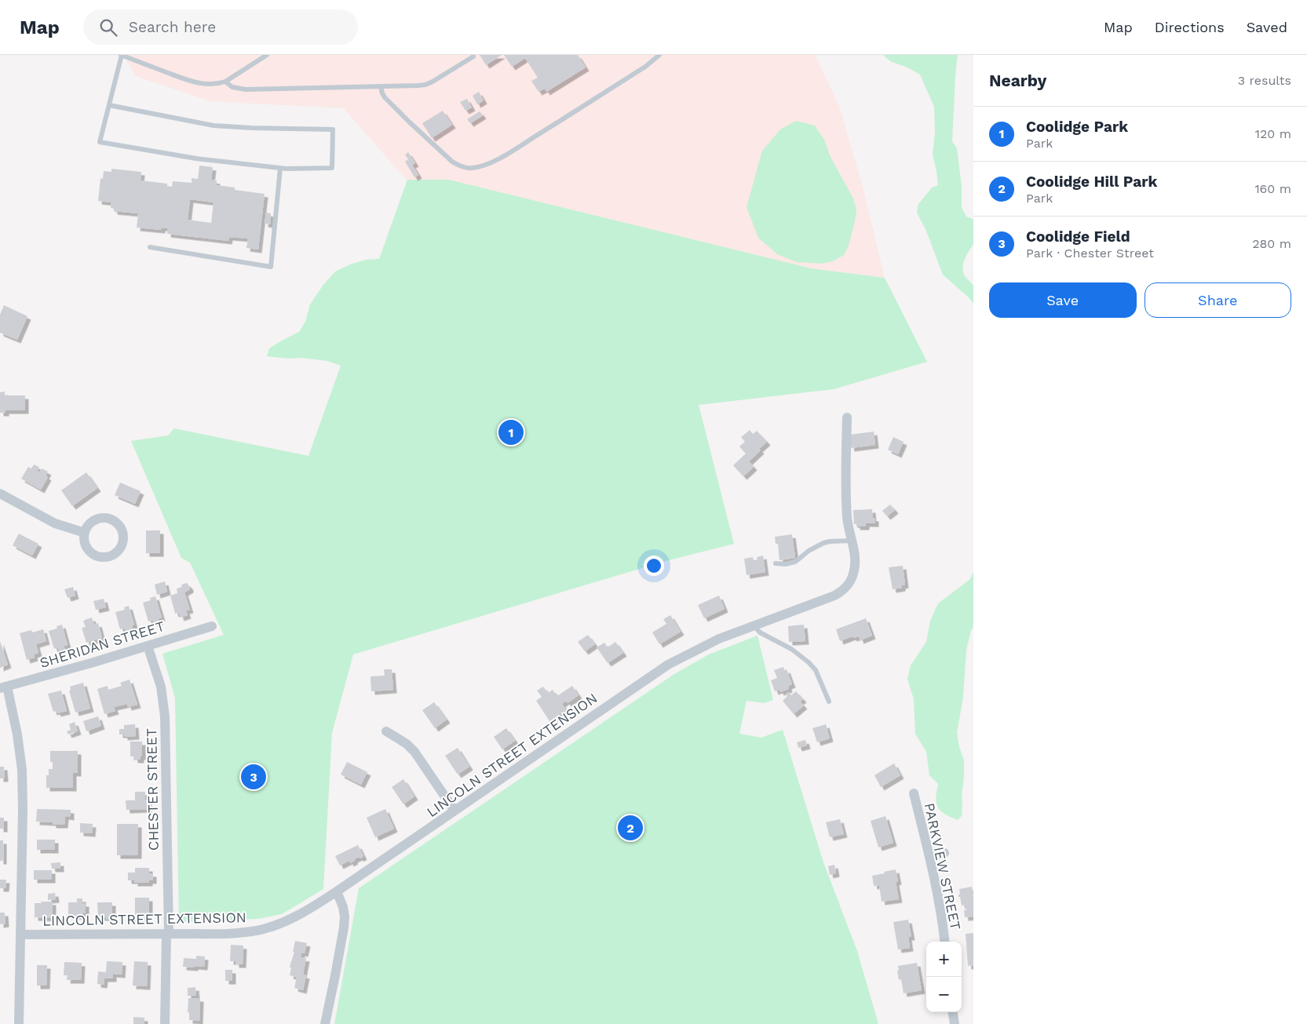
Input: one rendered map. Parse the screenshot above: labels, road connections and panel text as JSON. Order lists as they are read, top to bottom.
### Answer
{
  "streets": {
    "street": [
      "SHERIDAN STREET",
      "LINCOLN STREET EXTENSION",
      "CHESTER STREET",
      "PARKVIEW STREET"
    ]
  },
  "crossings": [
    ["SHERIDAN STREET", "CHESTER STREET"],
    ["LINCOLN STREET EXTENSION", "CHESTER STREET"]
  ],
  "page": {
    "header": "Map",
    "search": "Search here",
    "nav": ["Map", "Directions", "Saved"],
    "heading": ["Nearby", "3 results"],
    "list": [
      {
        "mark": "1",
        "name": "Coolidge Park",
        "note": "Park",
        "value": "120 m"
      },
      {
        "mark": "2",
        "name": "Coolidge Hill Park",
        "note": "Park",
        "value": "160 m"
      },
      {
        "mark": "3",
        "name": "Coolidge Field",
        "note": "Park · Chester Street",
        "value": "280 m"
      }
    ],
    "buttons": ["Save", "Share"],
    "pins": ["1", "3", "2"],
    "map_buttons": ["+", "−"]
  }
}
